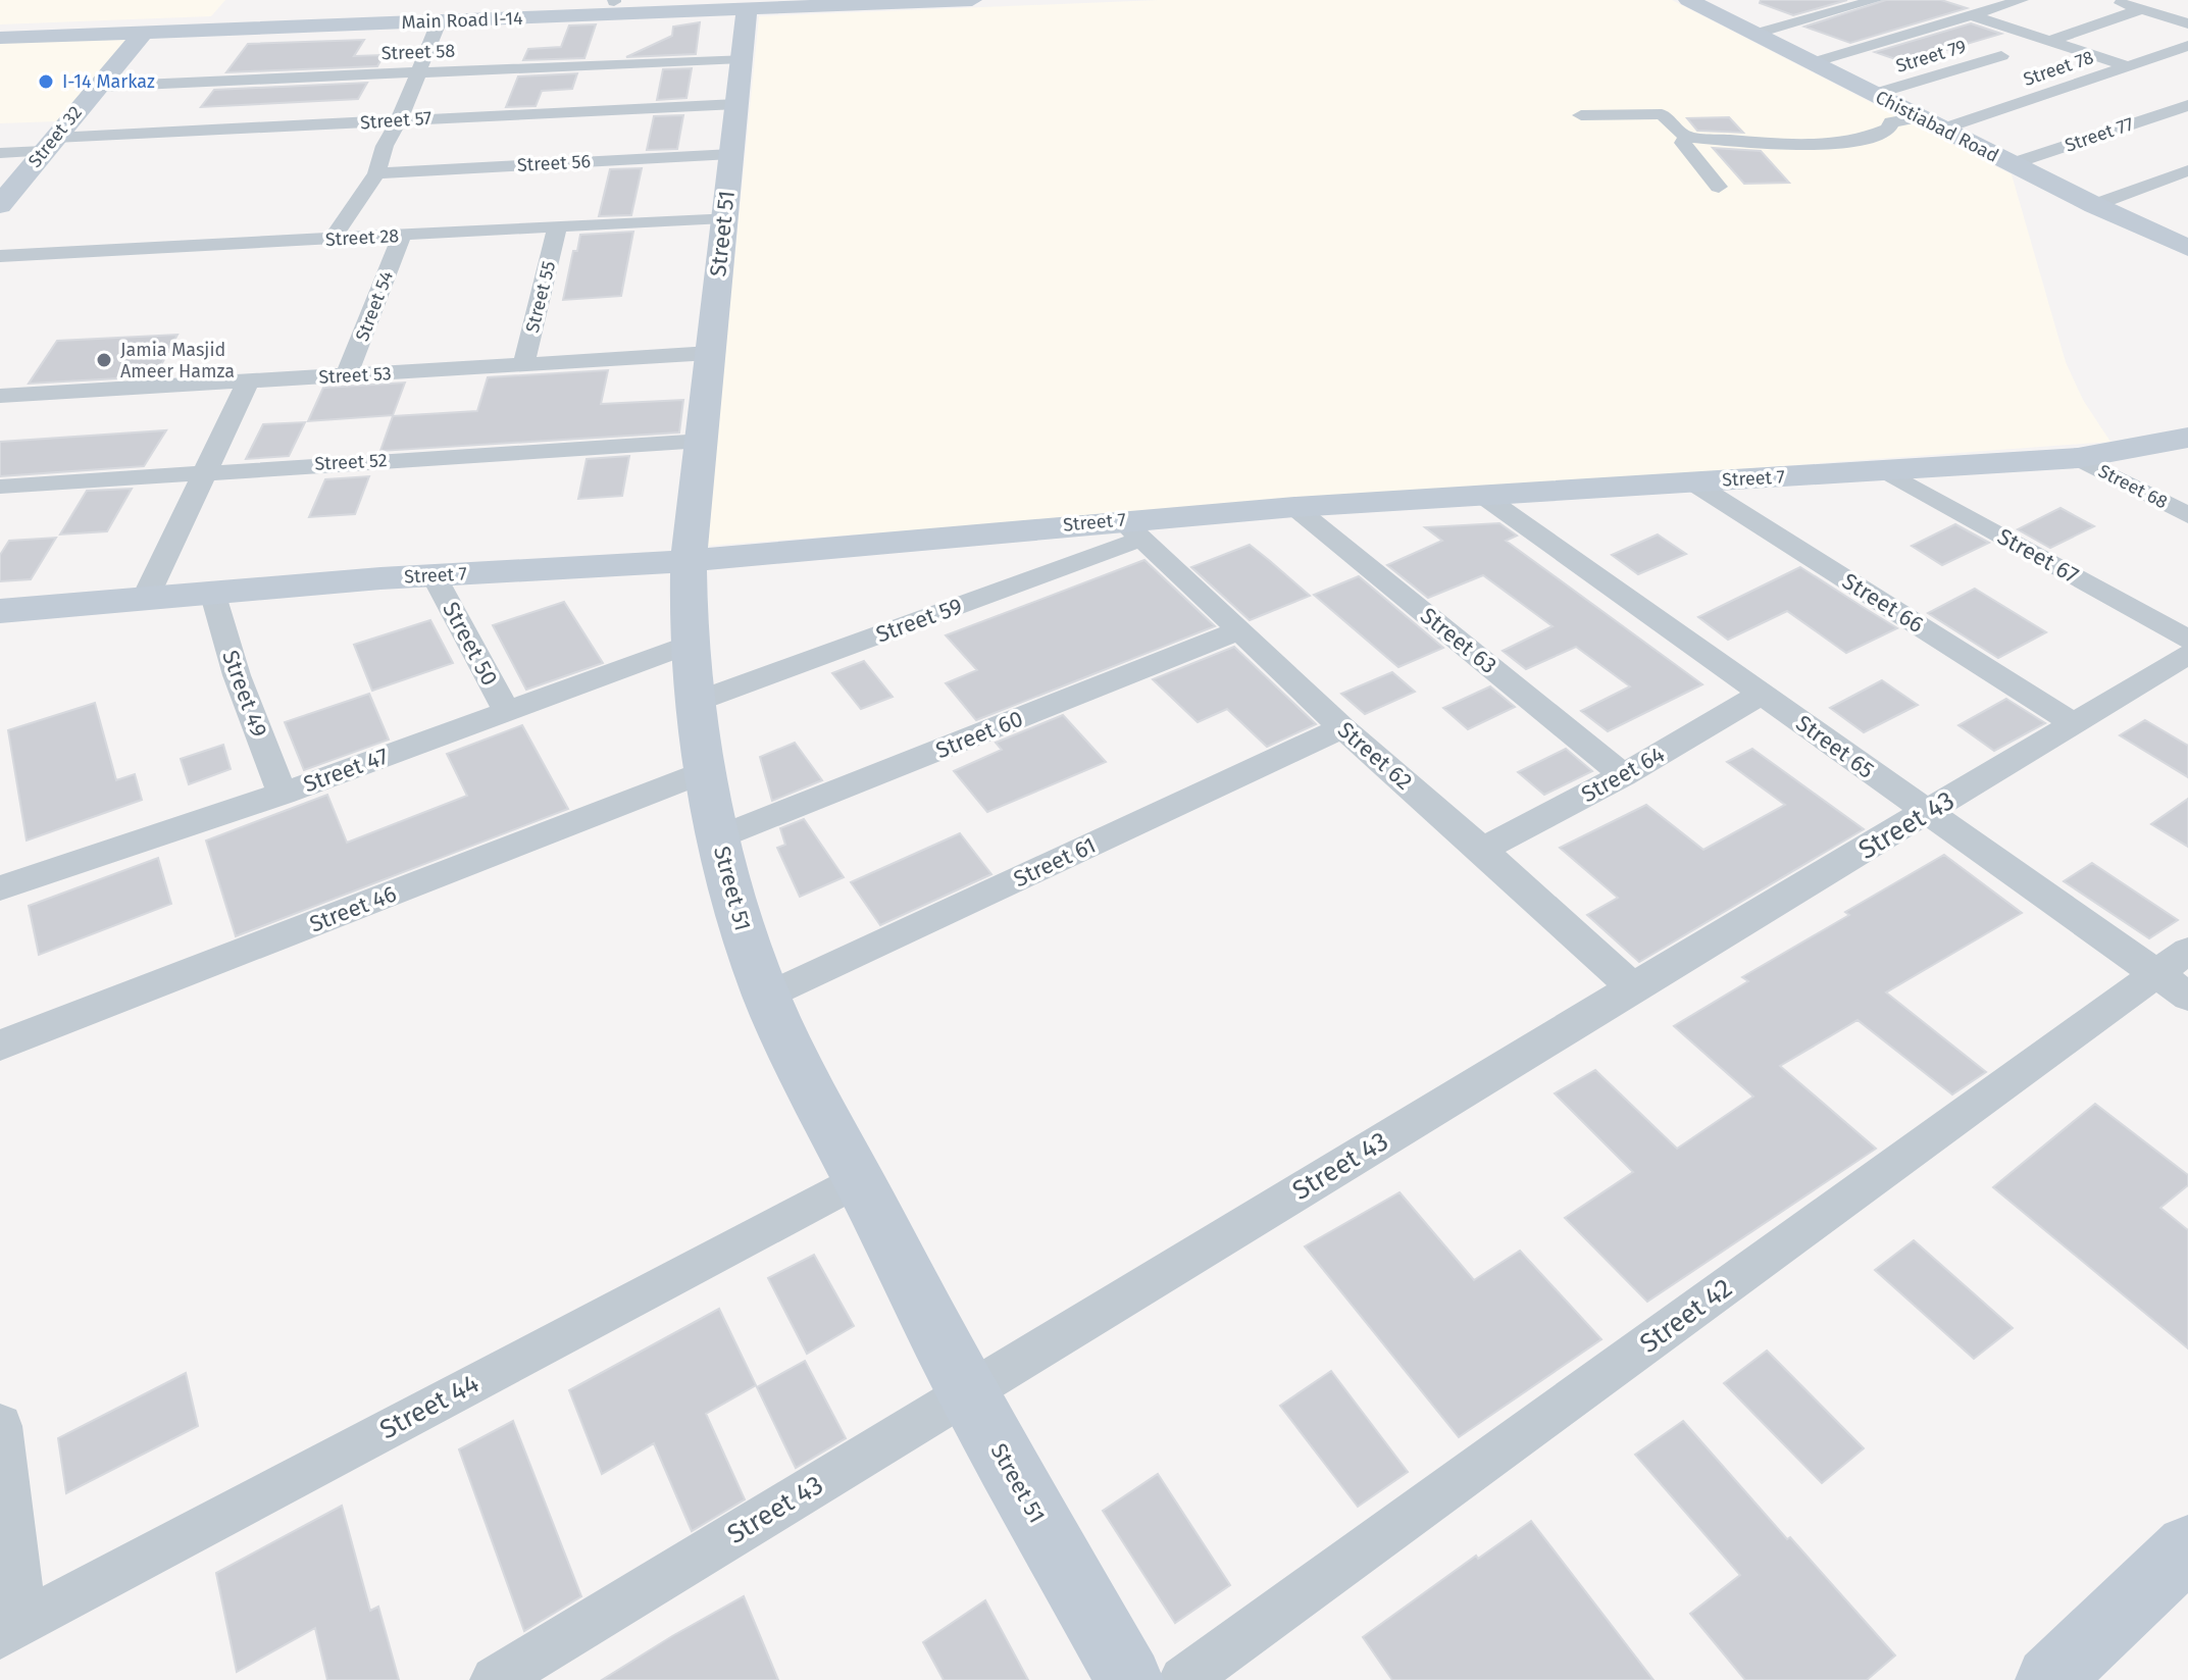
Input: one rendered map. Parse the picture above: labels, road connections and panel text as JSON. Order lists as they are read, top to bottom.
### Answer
{
  "streets": {
    "street": [
      "Main Road I-14",
      "Street 58",
      "Street 79",
      "Street 78",
      "Street 57",
      "Chistiabad Road",
      "Street 77",
      "Street 32",
      "Street 56",
      "Street 51",
      "Street 28",
      "Street 55",
      "Street 54",
      "Street 53",
      "Street 52",
      "Street 7",
      "Street 68",
      "Street 67",
      "Street 66",
      "Street 59",
      "Street 63",
      "Street 50",
      "Street 49",
      "Street 60",
      "Street 65",
      "Street 62",
      "Street 47",
      "Street 64",
      "Street 43",
      "Street 61",
      "Street 46",
      "Street 42",
      "Street 44"
    ]
  },
  "crossings": [
    ["Main Road I-14", "Street 32"],
    ["Main Road I-14", "Street 51"],
    ["Street 58", "Street 32"],
    ["Street 58", "Street 51"],
    ["Street 79", "Chistiabad Road"],
    ["Street 78", "Chistiabad Road"],
    ["Street 57", "Street 32"],
    ["Street 57", "Street 51"],
    ["Chistiabad Road", "Street 77"],
    ["Street 56", "Street 51"],
    ["Street 51", "Street 28"],
    ["Street 51", "Street 53"],
    ["Street 51", "Street 52"],
    ["Street 51", "Street 7"],
    ["Street 51", "Street 59"],
    ["Street 51", "Street 60"],
    ["Street 51", "Street 47"],
    ["Street 51", "Street 43"],
    ["Street 51", "Street 61"],
    ["Street 51", "Street 46"],
    ["Street 51", "Street 44"],
    ["Street 28", "Street 55"],
    ["Street 28", "Street 54"],
    ["Street 55", "Street 53"],
    ["Street 54", "Street 53"],
    ["Street 7", "Street 68"],
    ["Street 7", "Street 67"],
    ["Street 7", "Street 66"],
    ["Street 7", "Street 59"],
    ["Street 7", "Street 63"],
    ["Street 7", "Street 50"],
    ["Street 7", "Street 49"],
    ["Street 7", "Street 65"],
    ["Street 7", "Street 62"],
    ["Street 66", "Street 43"],
    ["Street 59", "Street 62"],
    ["Street 63", "Street 64"],
    ["Street 50", "Street 47"],
    ["Street 49", "Street 47"],
    ["Street 60", "Street 62"],
    ["Street 65", "Street 64"],
    ["Street 65", "Street 43"],
    ["Street 65", "Street 42"],
    ["Street 62", "Street 64"],
    ["Street 62", "Street 43"],
    ["Street 62", "Street 61"]
  ],
  "places": ["I-14 Markaz", "Jamia Masjid Ameer Hamza"]
}
